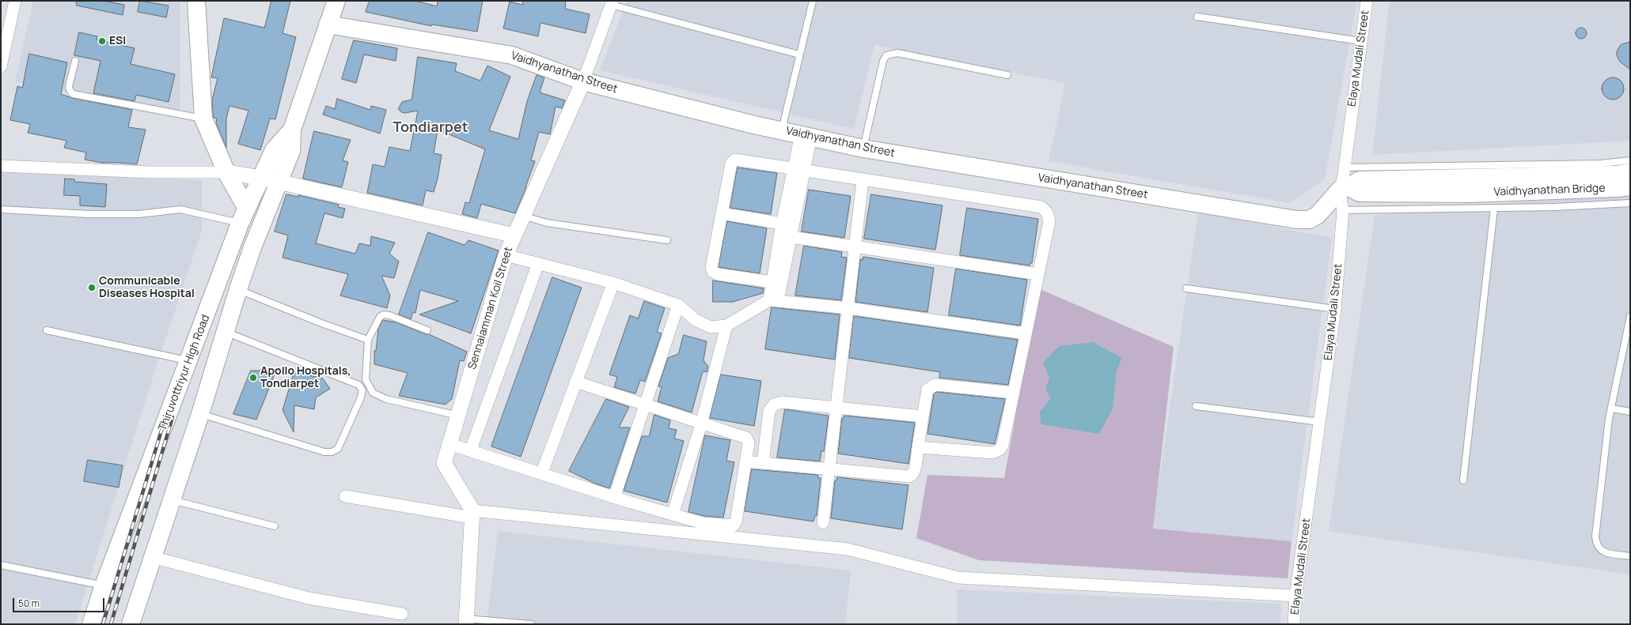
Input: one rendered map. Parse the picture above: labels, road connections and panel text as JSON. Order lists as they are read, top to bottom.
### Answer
{
  "streets": {
    "main road": ["Vaidhyanathan Street", "Vaidhyanathan Bridge", "Thiruvottriyur High Road"],
    "street": ["Elaya Mudali Street", "Sennaiamman Koil Street"]
  },
  "crossings": [
    ["Elaya Mudali Street", "Vaidhyanathan Street"],
    ["Vaidhyanathan Street", "Vaidhyanathan Bridge"],
    ["Vaidhyanathan Street", "Sennaiamman Koil Street"],
    ["Vaidhyanathan Street", "Thiruvottriyur High Road"]
  ],
  "districts": ["Tondiarpet"],
  "places": ["ESI", "Communicable Diseases Hospital", "Apollo Hospitals, Tondiarpet"],
  "scale_bar": "50 m"
}
